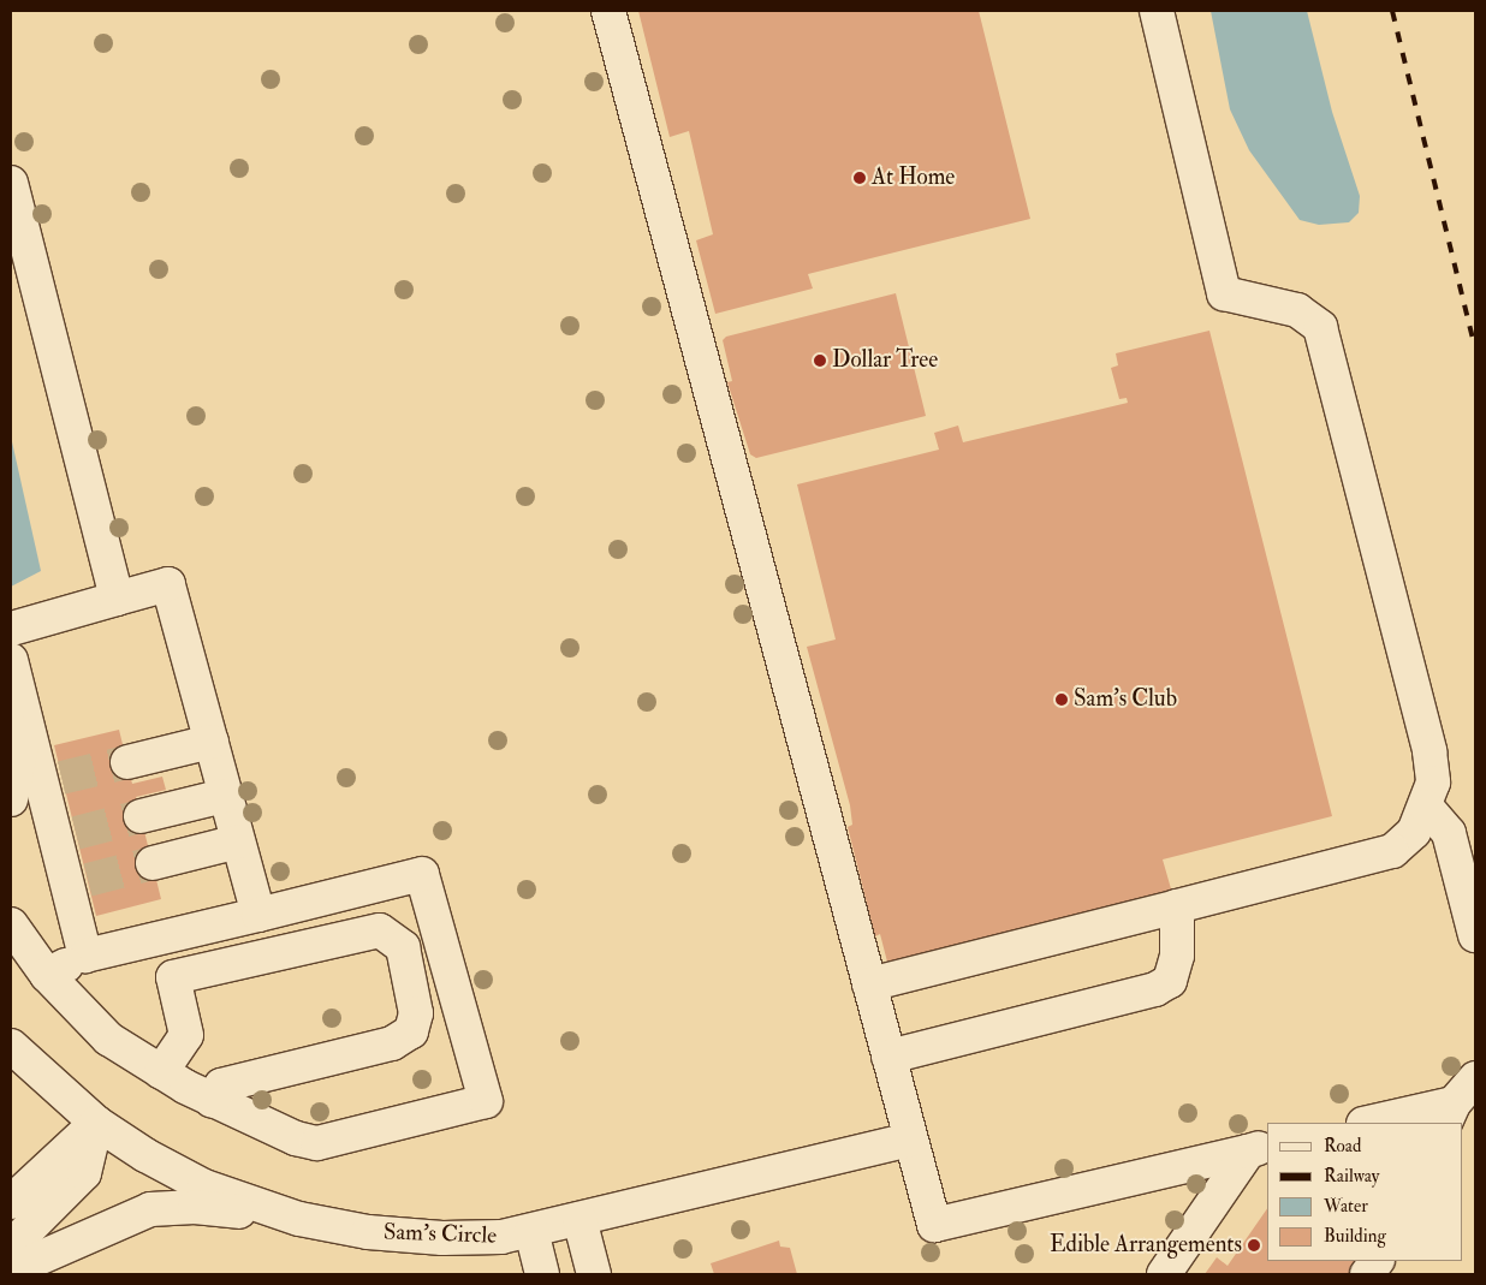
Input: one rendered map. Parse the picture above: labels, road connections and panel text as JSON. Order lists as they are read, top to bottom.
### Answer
{
  "streets": {
    "street": ["Sam's Circle"]
  },
  "places": [
    "At Home",
    "Dollar Tree",
    "Sam's Club",
    "Edible Arrangements"
  ],
  "legend": [
    "Road",
    "Railway",
    "Water",
    "Building"
  ]
}
